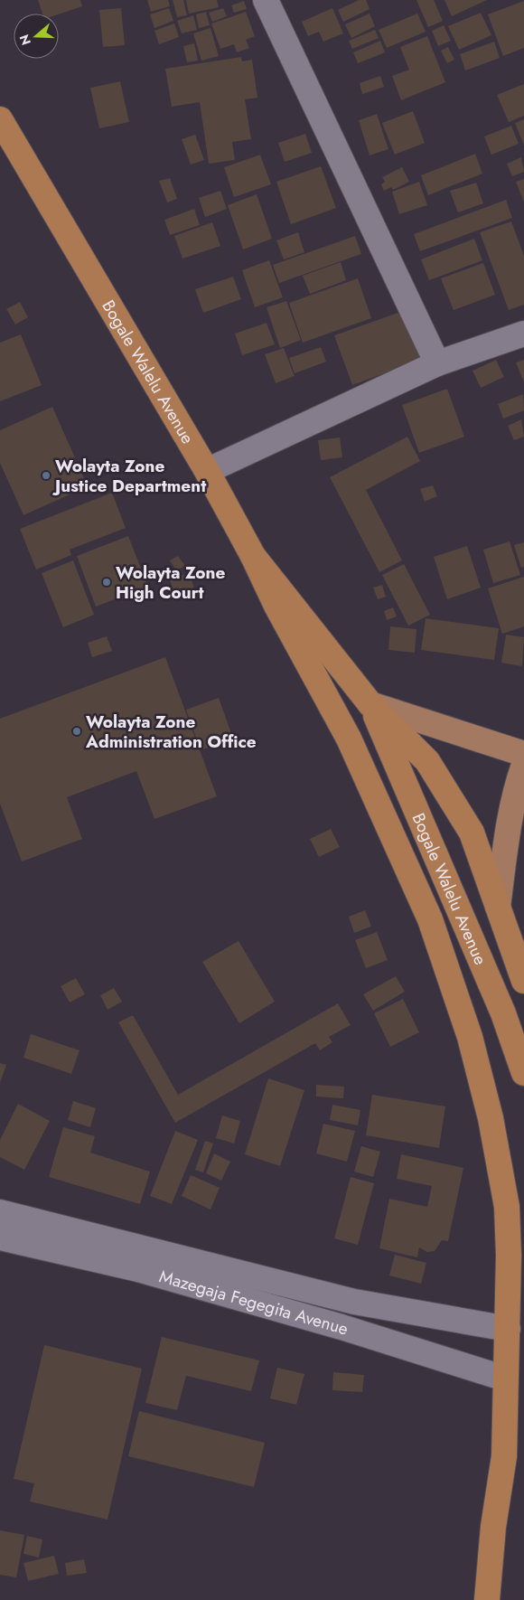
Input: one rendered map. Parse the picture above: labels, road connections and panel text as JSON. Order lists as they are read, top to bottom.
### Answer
{
  "streets": {
    "highway": ["Bogale Walelu Avenue"],
    "street": ["Mazegaja Fegegita Avenue"]
  },
  "places": ["Wolayta Zone Justice Department", "Wolayta Zone High Court", "Wolayta Zone Administration Office"],
  "north": "left"
}
